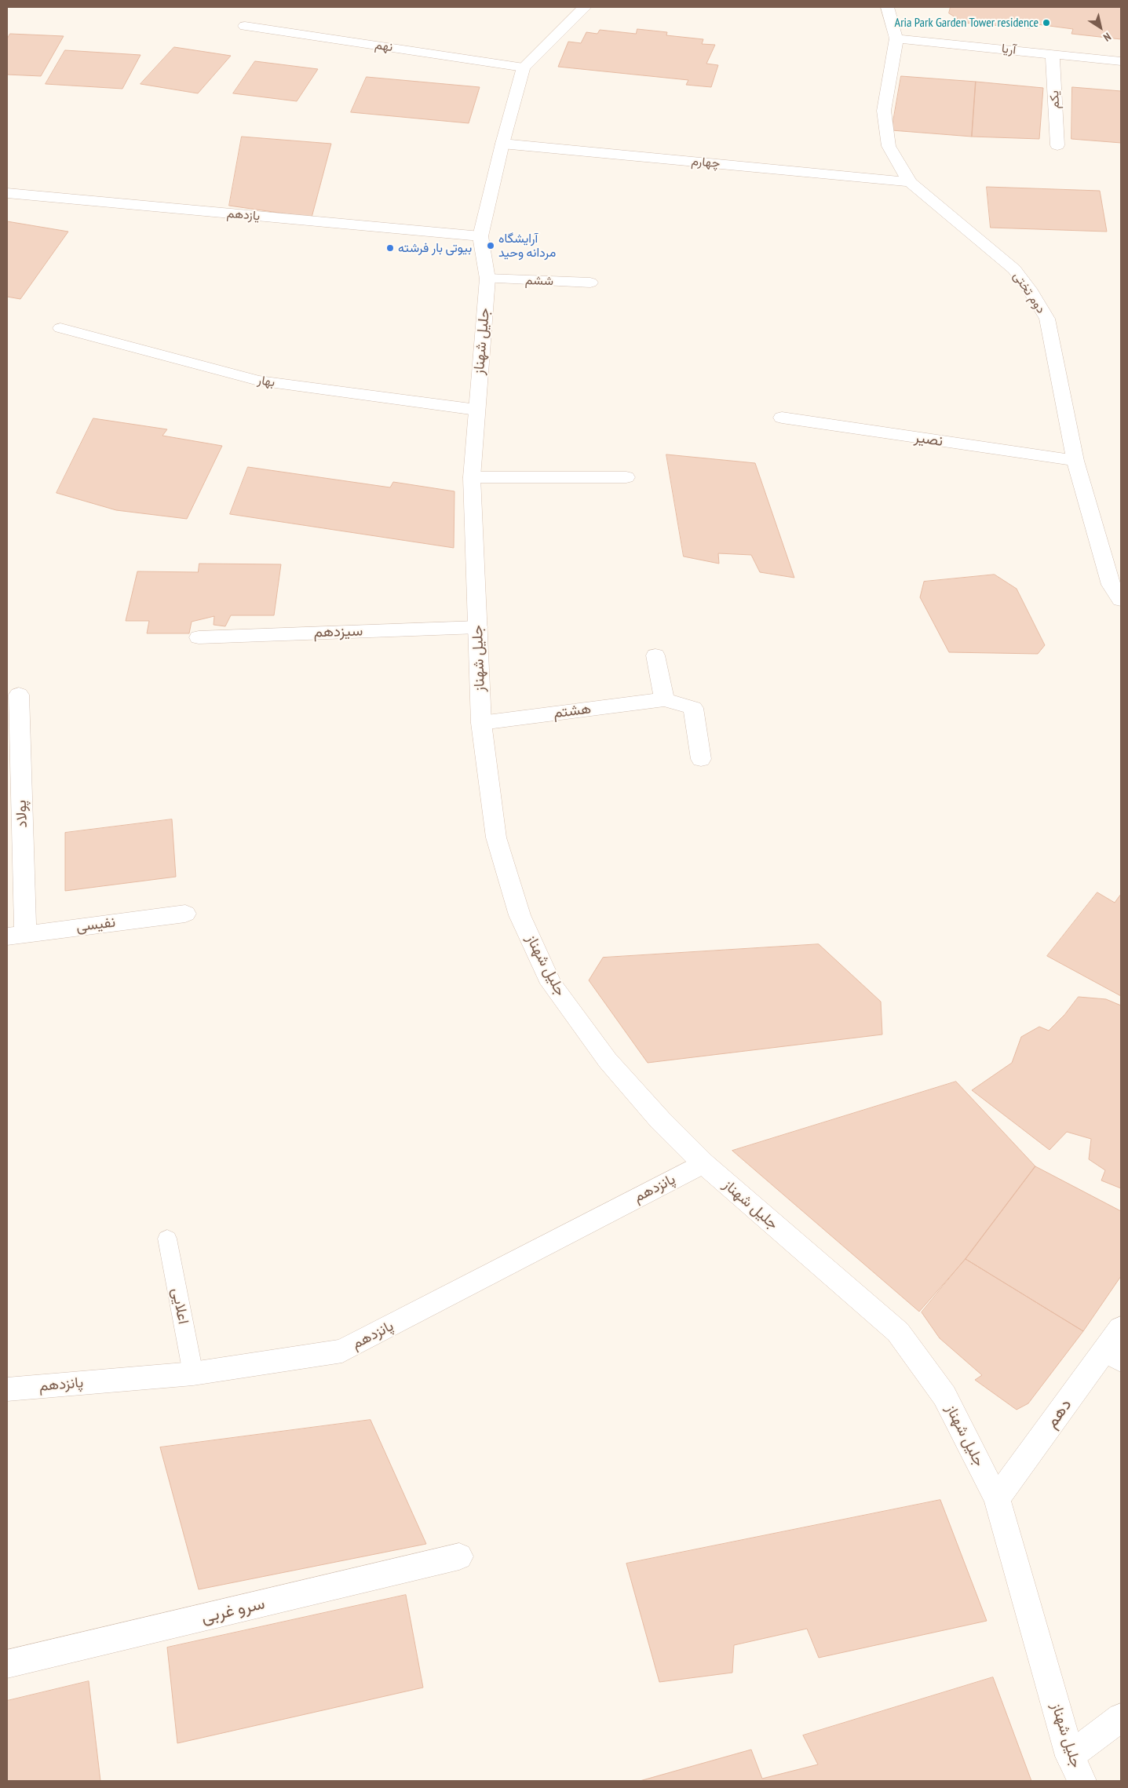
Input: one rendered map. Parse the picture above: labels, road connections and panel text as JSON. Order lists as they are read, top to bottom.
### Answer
{
  "streets": {
    "street": [
      "نهم",
      "آریا",
      "یکم",
      "چهارم",
      "یازدهم",
      "ششم",
      "دوم تختی",
      "جلیل شهناز",
      "بهار",
      "نصیر",
      "سیزدهم",
      "هشتم",
      "پولاد",
      "نفیسی",
      "پانزدهم",
      "دهم",
      "سرو غربی"
    ],
    "lane": ["اعلایی"]
  },
  "crossings": [
    ["نهم", "جلیل شهناز"],
    ["آریا", "یکم"],
    ["آریا", "دوم تختی"],
    ["چهارم", "دوم تختی"],
    ["چهارم", "جلیل شهناز"],
    ["یازدهم", "جلیل شهناز"],
    ["ششم", "جلیل شهناز"],
    ["دوم تختی", "نصیر"],
    ["جلیل شهناز", "بهار"],
    ["جلیل شهناز", "سیزدهم"],
    ["جلیل شهناز", "هشتم"],
    ["جلیل شهناز", "پانزدهم"],
    ["جلیل شهناز", "دهم"],
    ["پولاد", "نفیسی"],
    ["پانزدهم", "اعلایی"]
  ],
  "places": ["Aria Park Garden Tower residence", "آرایشگاه مردانه وحید", "بیوتی بار فرشته"],
  "north": "bottom right"
}
